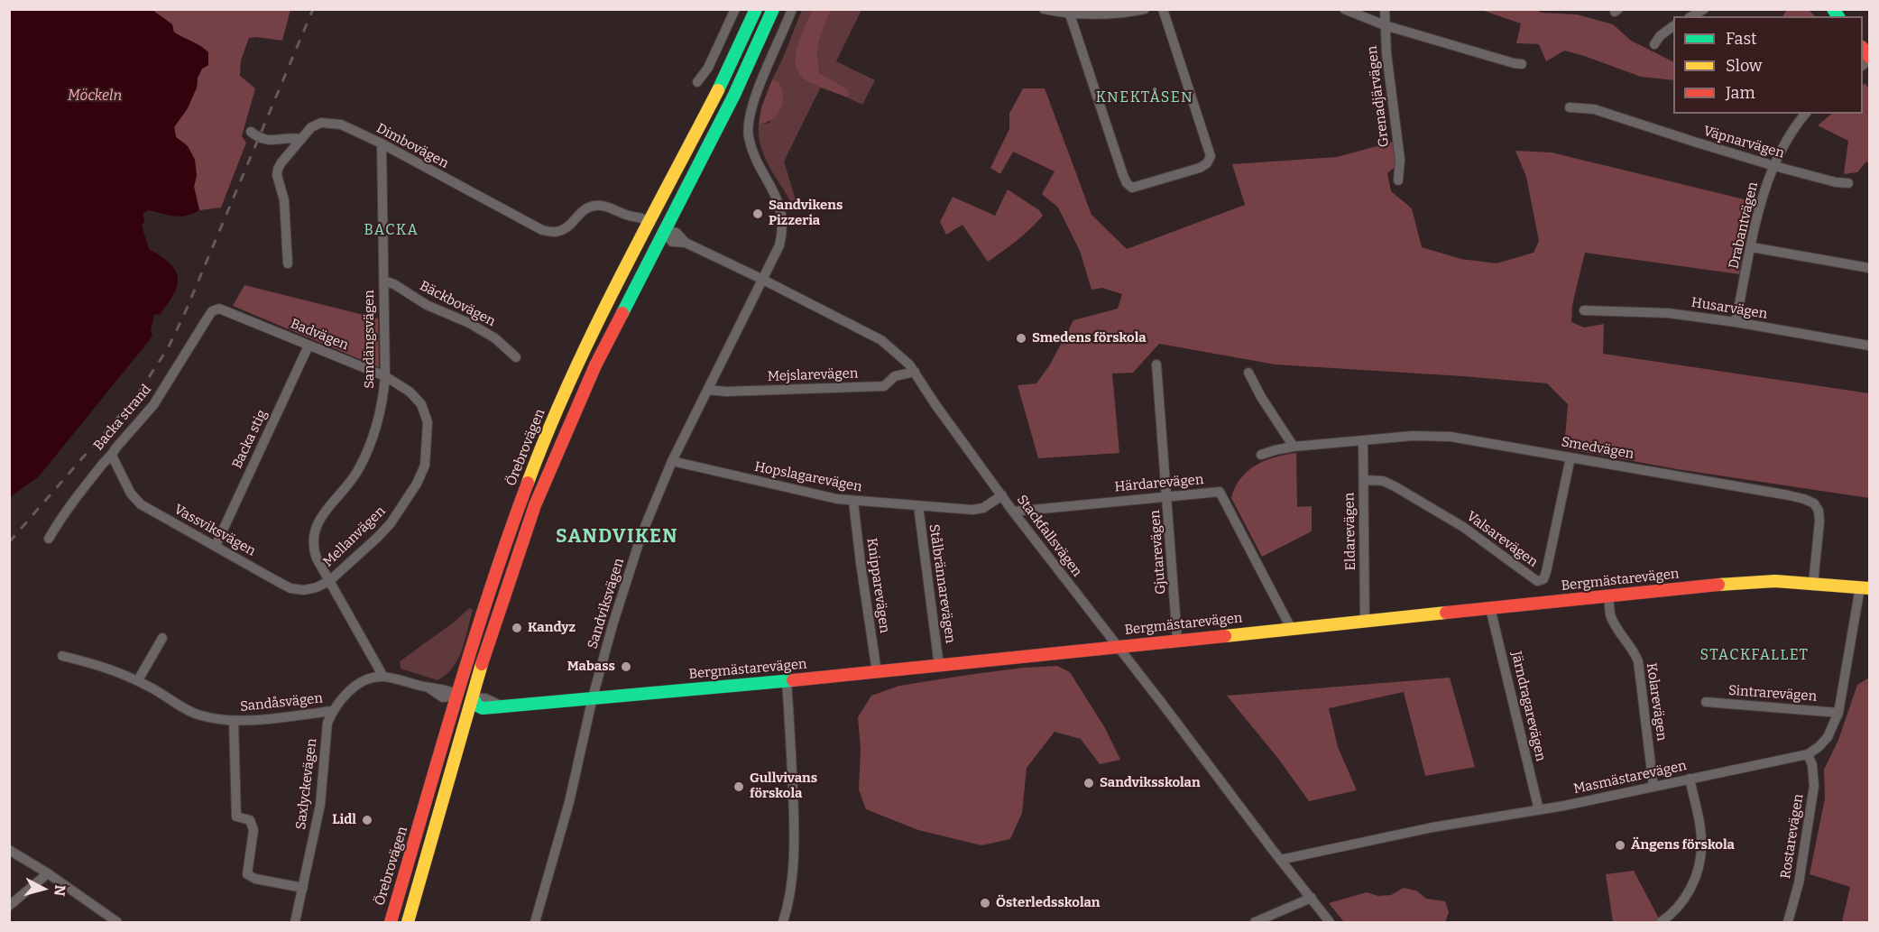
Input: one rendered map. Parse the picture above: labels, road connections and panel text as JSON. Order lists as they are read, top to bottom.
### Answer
{
  "streets": {
    "main road": ["Örebrovägen", "Bergmästarevägen"],
    "street": [
      "Grenadjärvägen",
      "Väpnarvägen",
      "Dimbovägen",
      "Drabantvägen",
      "Bäckbovägen",
      "Husarvägen",
      "Badvägen",
      "Sandängsvägen",
      "Mejslarevägen",
      "Backa strand",
      "Backa stig",
      "Smedvägen",
      "Hopslagarevägen",
      "Härdarevägen",
      "Vassviksvägen",
      "Eldarevägen",
      "Stackfallsvägen",
      "Mellanvägen",
      "Valsarevägen",
      "Gjutarevägen",
      "Stålbrännarevägen",
      "Knipparevägen",
      "Sandviksvägen",
      "Sintrarevägen",
      "Kolarevägen",
      "Sandåsvägen",
      "Järndragarevägen",
      "Masmästarevägen",
      "Saxlyckevägen",
      "Rostarevägen"
    ]
  },
  "crossings": [
    ["Väpnarvägen", "Drabantvägen"],
    ["Dimbovägen", "Sandängsvägen"],
    ["Dimbovägen", "Örebrovägen"],
    ["Drabantvägen", "Husarvägen"],
    ["Bäckbovägen", "Sandängsvägen"],
    ["Badvägen", "Sandängsvägen"],
    ["Badvägen", "Backa strand"],
    ["Badvägen", "Backa stig"],
    ["Badvägen", "Mellanvägen"],
    ["Sandängsvägen", "Vassviksvägen"],
    ["Sandängsvägen", "Mellanvägen"],
    ["Sandängsvägen", "Saxlyckevägen"],
    ["Mejslarevägen", "Stackfallsvägen"],
    ["Mejslarevägen", "Sandviksvägen"],
    ["Backa strand", "Vassviksvägen"],
    ["Backa stig", "Vassviksvägen"],
    ["Smedvägen", "Eldarevägen"],
    ["Smedvägen", "Valsarevägen"],
    ["Smedvägen", "Bergmästarevägen"],
    ["Hopslagarevägen", "Stackfallsvägen"],
    ["Hopslagarevägen", "Stålbrännarevägen"],
    ["Hopslagarevägen", "Knipparevägen"],
    ["Hopslagarevägen", "Sandviksvägen"],
    ["Härdarevägen", "Stackfallsvägen"],
    ["Härdarevägen", "Gjutarevägen"],
    ["Härdarevägen", "Bergmästarevägen"],
    ["Vassviksvägen", "Mellanvägen"],
    ["Eldarevägen", "Valsarevägen"],
    ["Eldarevägen", "Bergmästarevägen"],
    ["Stackfallsvägen", "Bergmästarevägen"],
    ["Stackfallsvägen", "Sandviksvägen"],
    ["Stackfallsvägen", "Masmästarevägen"],
    ["Gjutarevägen", "Bergmästarevägen"],
    ["Bergmästarevägen", "Stålbrännarevägen"],
    ["Bergmästarevägen", "Knipparevägen"],
    ["Bergmästarevägen", "Sandviksvägen"],
    ["Bergmästarevägen", "Kolarevägen"],
    ["Bergmästarevägen", "Järndragarevägen"],
    ["Bergmästarevägen", "Masmästarevägen"],
    ["Sintrarevägen", "Masmästarevägen"],
    ["Kolarevägen", "Masmästarevägen"],
    ["Sandåsvägen", "Saxlyckevägen"],
    ["Järndragarevägen", "Masmästarevägen"],
    ["Masmästarevägen", "Rostarevägen"]
  ],
  "districts": [
    "KNEKTÅSEN",
    "BACKA",
    "SANDVIKEN",
    "STACKFALLET"
  ],
  "water": ["Möckeln"],
  "places": [
    "Sandvikens Pizzeria",
    "Smedens förskola",
    "Kandyz",
    "Mabass",
    "Sandviksskolan",
    "Gullvivans förskola",
    "Lidl",
    "Ängens förskola",
    "Österledsskolan"
  ],
  "legend": ["Fast", "Slow", "Jam"],
  "north": "right"
}
